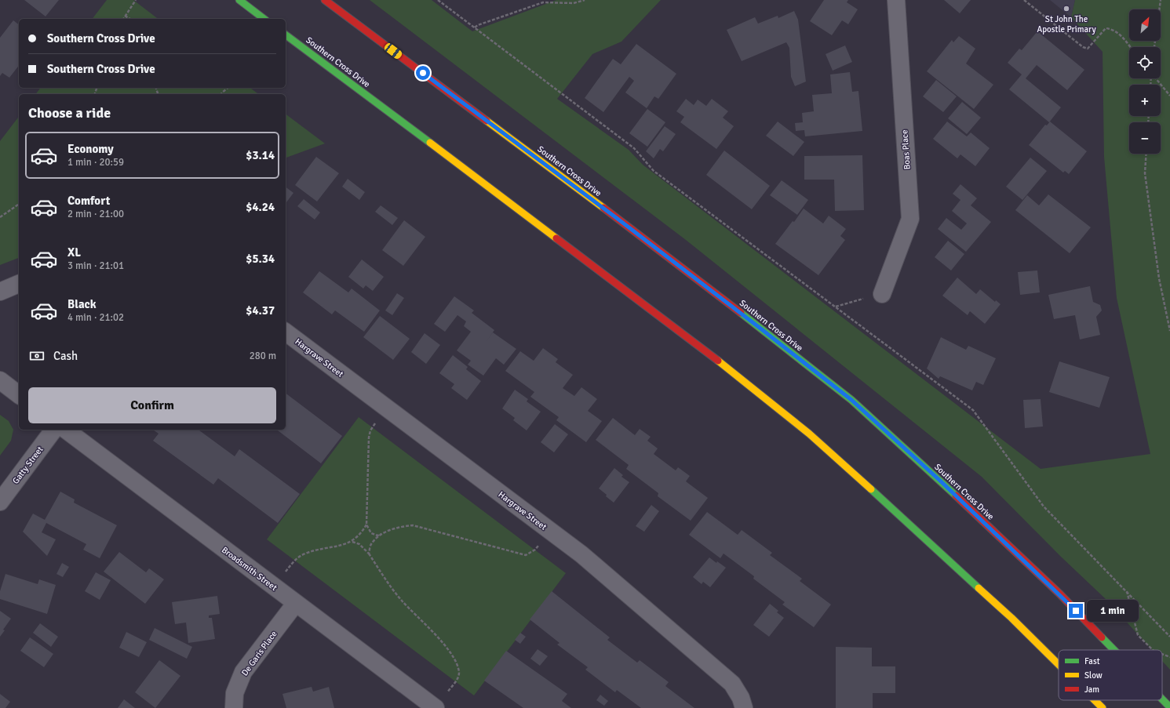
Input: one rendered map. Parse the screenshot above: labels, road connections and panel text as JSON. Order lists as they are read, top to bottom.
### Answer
{
  "streets": {
    "main road": ["Southern Cross Drive"],
    "street": [
      "Boas Place",
      "Hargrave Street",
      "Gatty Street",
      "Broadsmith Street",
      "De Garis Place"
    ]
  },
  "crossings": [
    ["Broadsmith Street", "De Garis Place"]
  ],
  "places": ["St John The Apostle Primary"],
  "legend": ["Fast", "Slow", "Jam"],
  "north": "top right",
  "page": {
    "map_buttons": ["+", "−"],
    "banner": ["Southern Cross Drive", "Southern Cross Drive"],
    "heading": "Choose a ride",
    "list": [
      {
        "name": "Economy",
        "note": "1 min · 20:59",
        "value": "$3.14"
      },
      {
        "name": "Comfort",
        "note": "2 min · 21:00",
        "value": "$4.24"
      },
      {
        "name": "XL",
        "note": "3 min · 21:01",
        "value": "$5.34"
      },
      {
        "name": "Black",
        "note": "4 min · 21:02",
        "value": "$4.37"
      }
    ],
    "pay": ["Cash", "280 m"],
    "buttons": "Confirm",
    "bubble": "1 min"
  }
}
